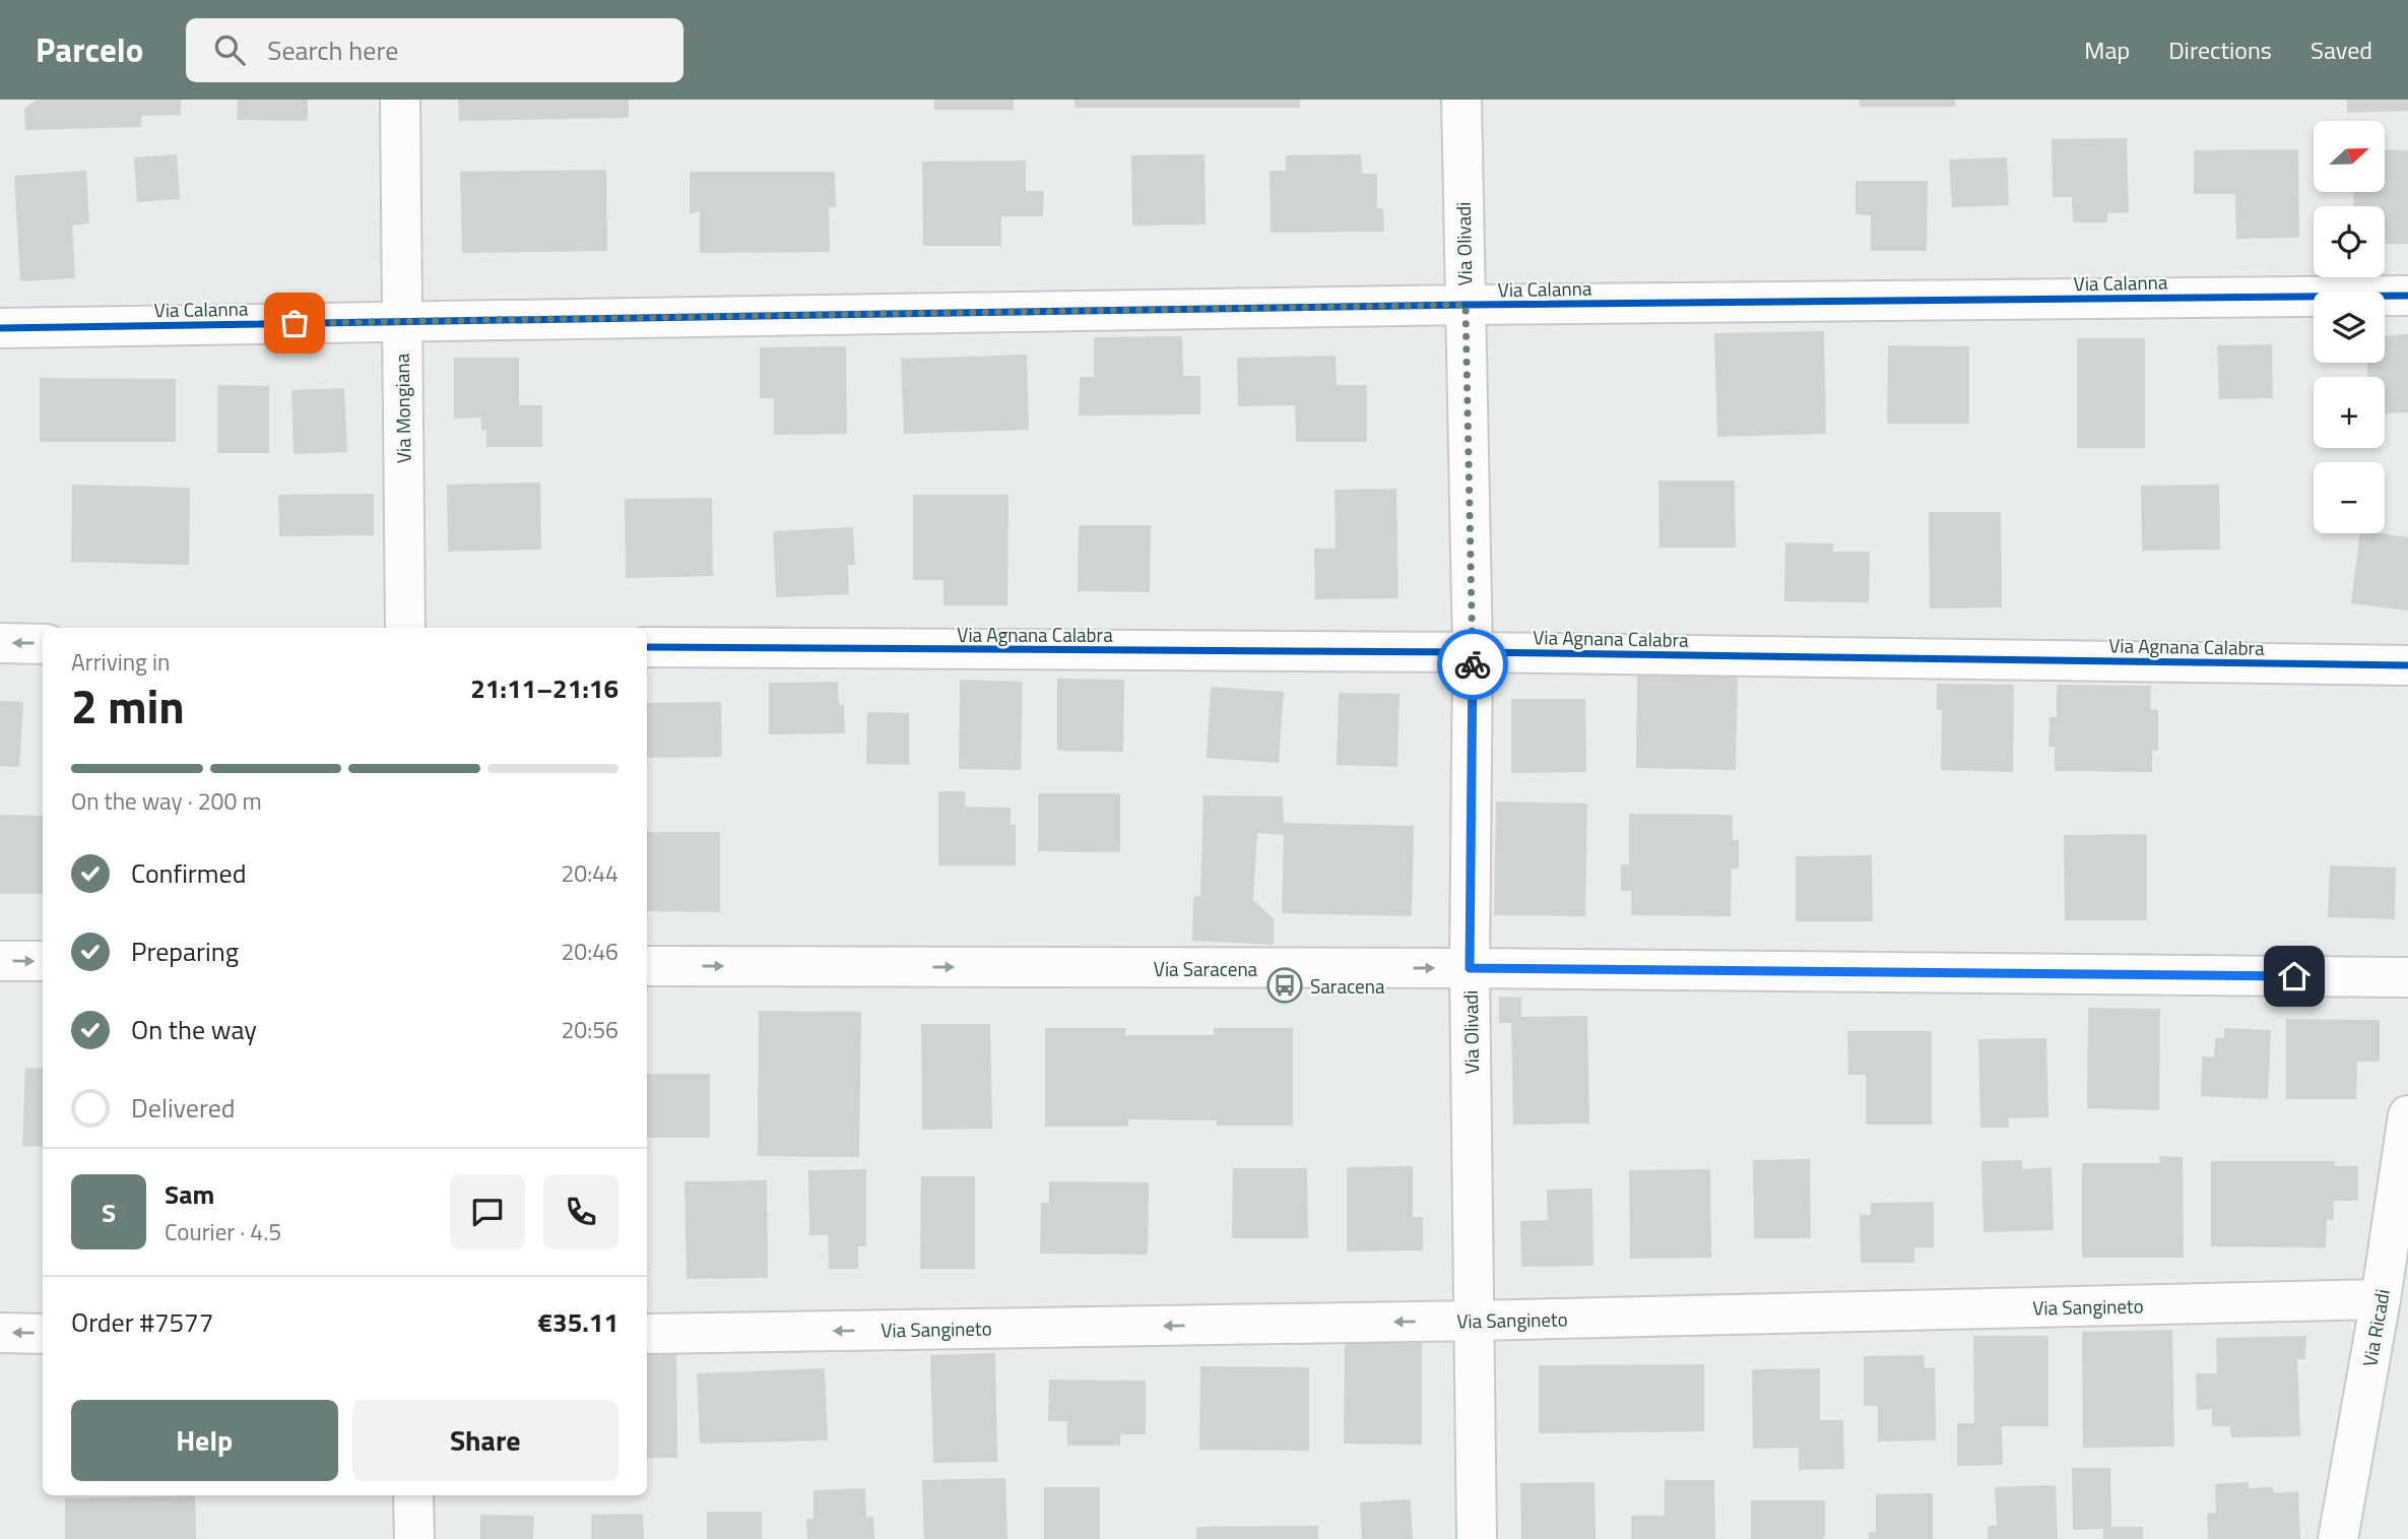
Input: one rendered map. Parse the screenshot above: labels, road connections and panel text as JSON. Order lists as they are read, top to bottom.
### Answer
{
  "streets": {
    "street": [
      "Via Olivadi",
      "Via Calanna",
      "Via Mongiana",
      "Via Agnana Calabra",
      "Via Saracena",
      "Via Sangineto",
      "Via Ricadi"
    ]
  },
  "crossings": [
    ["Via Olivadi", "Via Calanna"],
    ["Via Olivadi", "Via Agnana Calabra"],
    ["Via Olivadi", "Via Saracena"],
    ["Via Olivadi", "Via Sangineto"],
    ["Via Calanna", "Via Mongiana"],
    ["Via Sangineto", "Via Ricadi"]
  ],
  "one_way": ["Via Saracena", "Via Sangineto"],
  "places": {
    "bus stop": ["Saracena"]
  },
  "north": "right",
  "page": {
    "header": "Parcelo",
    "search": "Search here",
    "nav": ["Map", "Directions", "Saved"],
    "map_buttons": ["+", "−"],
    "heading": ["2 min", "Arriving in", "21:11–21:16"],
    "panel": [
      "Sam",
      "Courier · 4.5",
      "Order #7577",
      "€35.11"
    ],
    "bar": "On the way · 200 m",
    "list": [
      ["Confirmed", "20:44"],
      ["Preparing", "20:46"],
      ["On the way", "20:56"],
      "Delivered"
    ],
    "round": "S",
    "buttons": ["Help", "Share"]
  }
}
